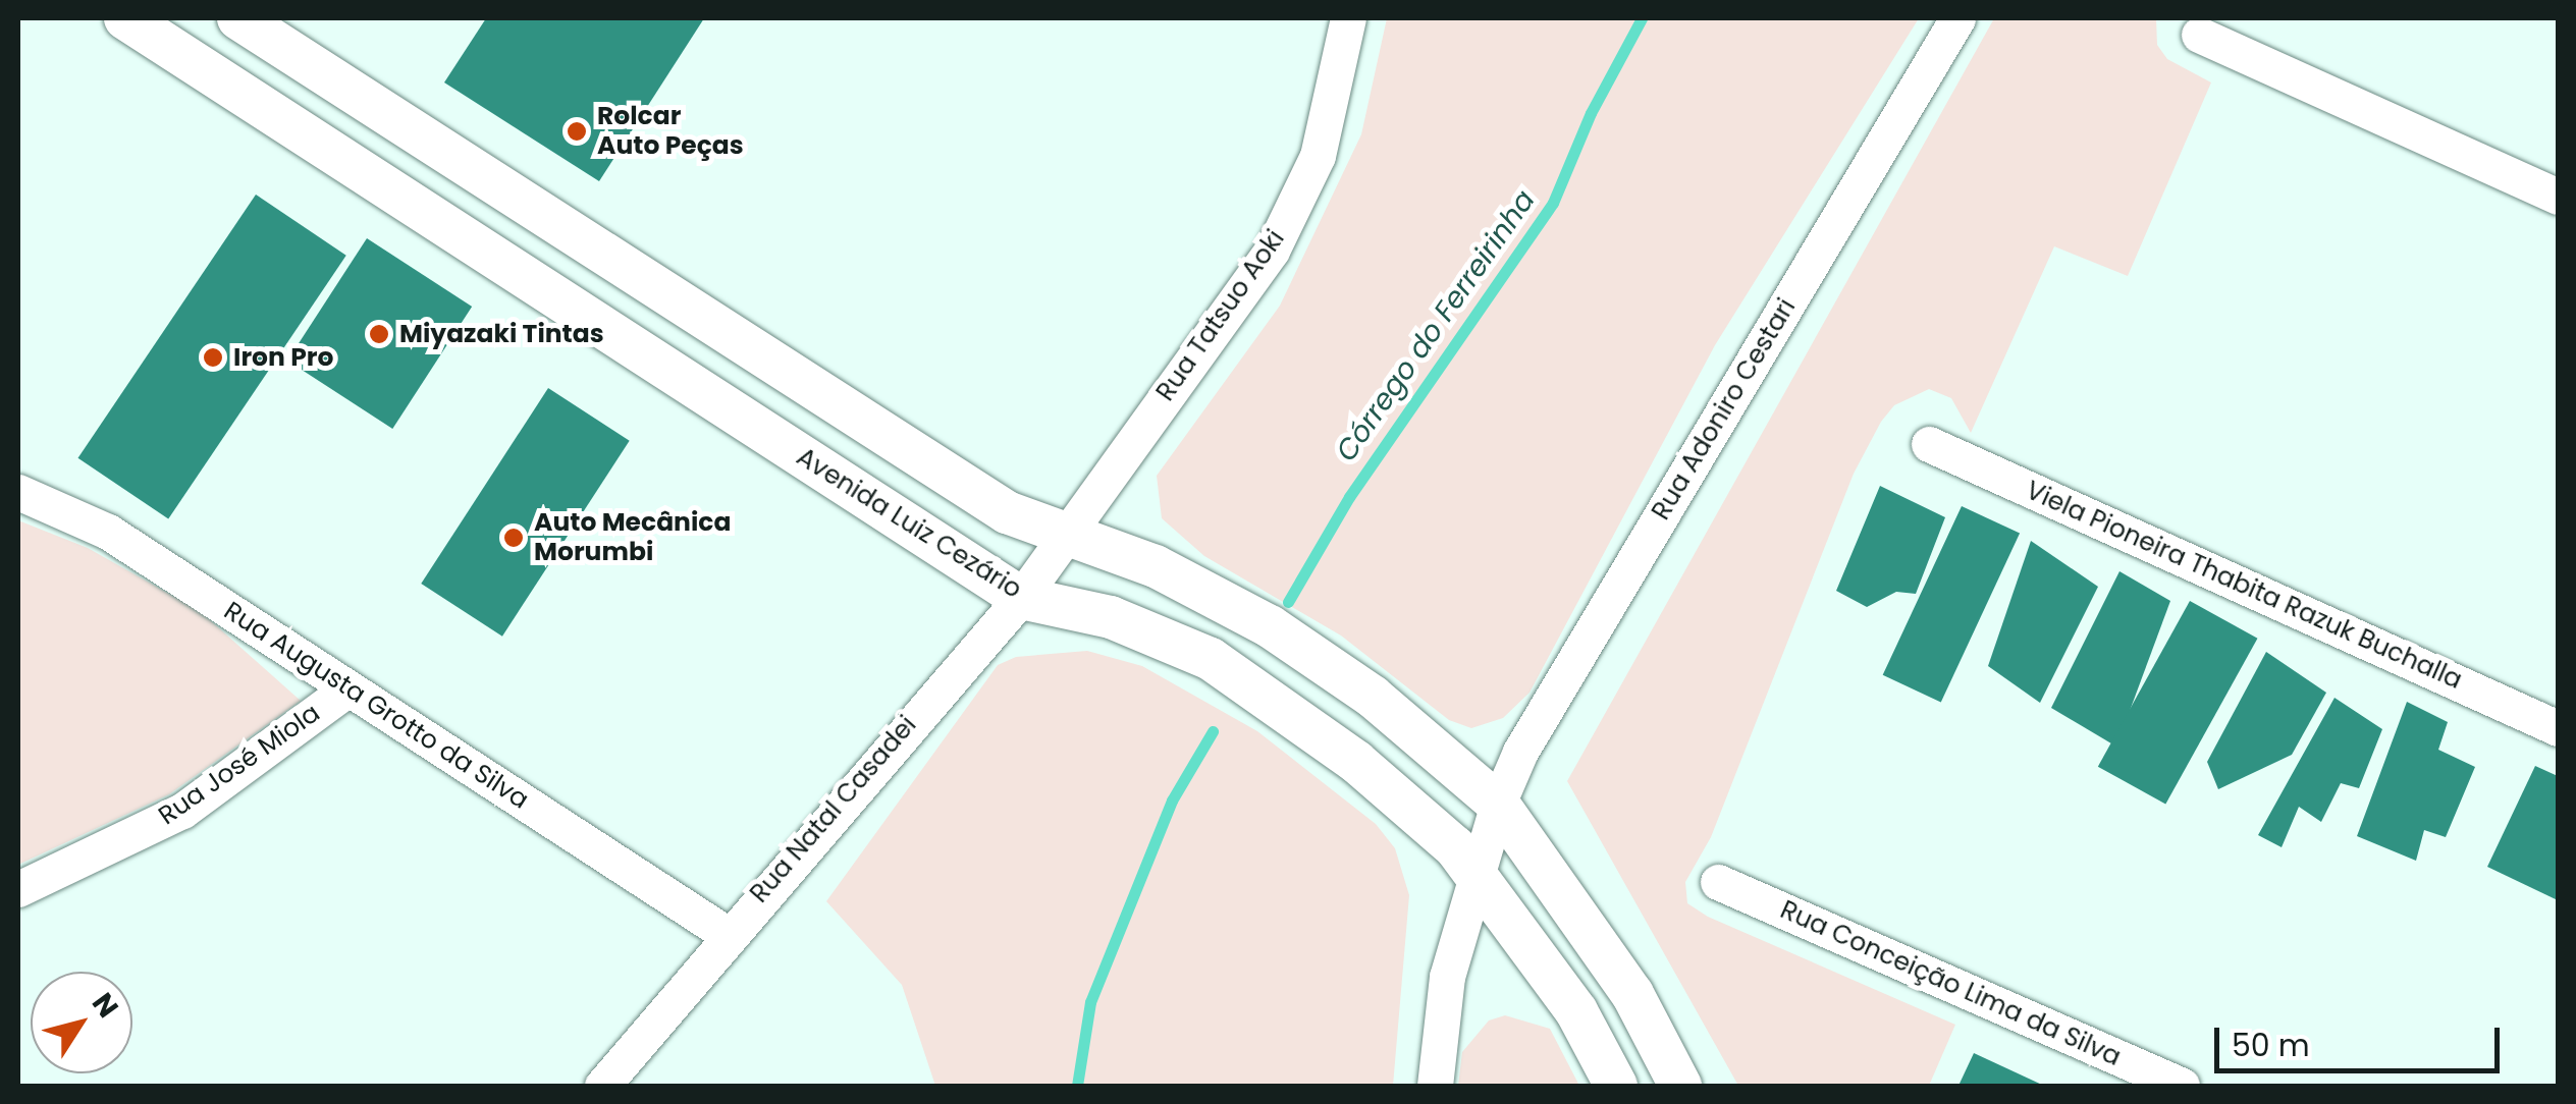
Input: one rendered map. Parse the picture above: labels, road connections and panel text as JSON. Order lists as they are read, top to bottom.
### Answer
{
  "streets": {
    "street": [
      "Rua Tatsuo Aoki",
      "Rua Adoniro Cestari",
      "Avenida Luiz Cezário",
      "Viela Pioneira Thabita Razuk Buchalla",
      "Rua Augusta Grotto da Silva",
      "Rua José Miola",
      "Rua Natal Casadei",
      "Rua Conceição Lima da Silva"
    ]
  },
  "crossings": [
    ["Rua Tatsuo Aoki", "Rua Natal Casadei"],
    ["Rua Adoniro Cestari", "Avenida Luiz Cezário"],
    ["Avenida Luiz Cezário", "Rua Natal Casadei"],
    ["Rua Augusta Grotto da Silva", "Rua José Miola"],
    ["Rua Augusta Grotto da Silva", "Rua Natal Casadei"]
  ],
  "water": ["Córrego do Ferreirinha"],
  "places": [
    "Rolcar Auto Peças",
    "Miyazaki Tintas",
    "Iron Pro",
    "Auto Mecânica Morumbi"
  ],
  "scale_bar": "50 m",
  "north": "top right"
}
